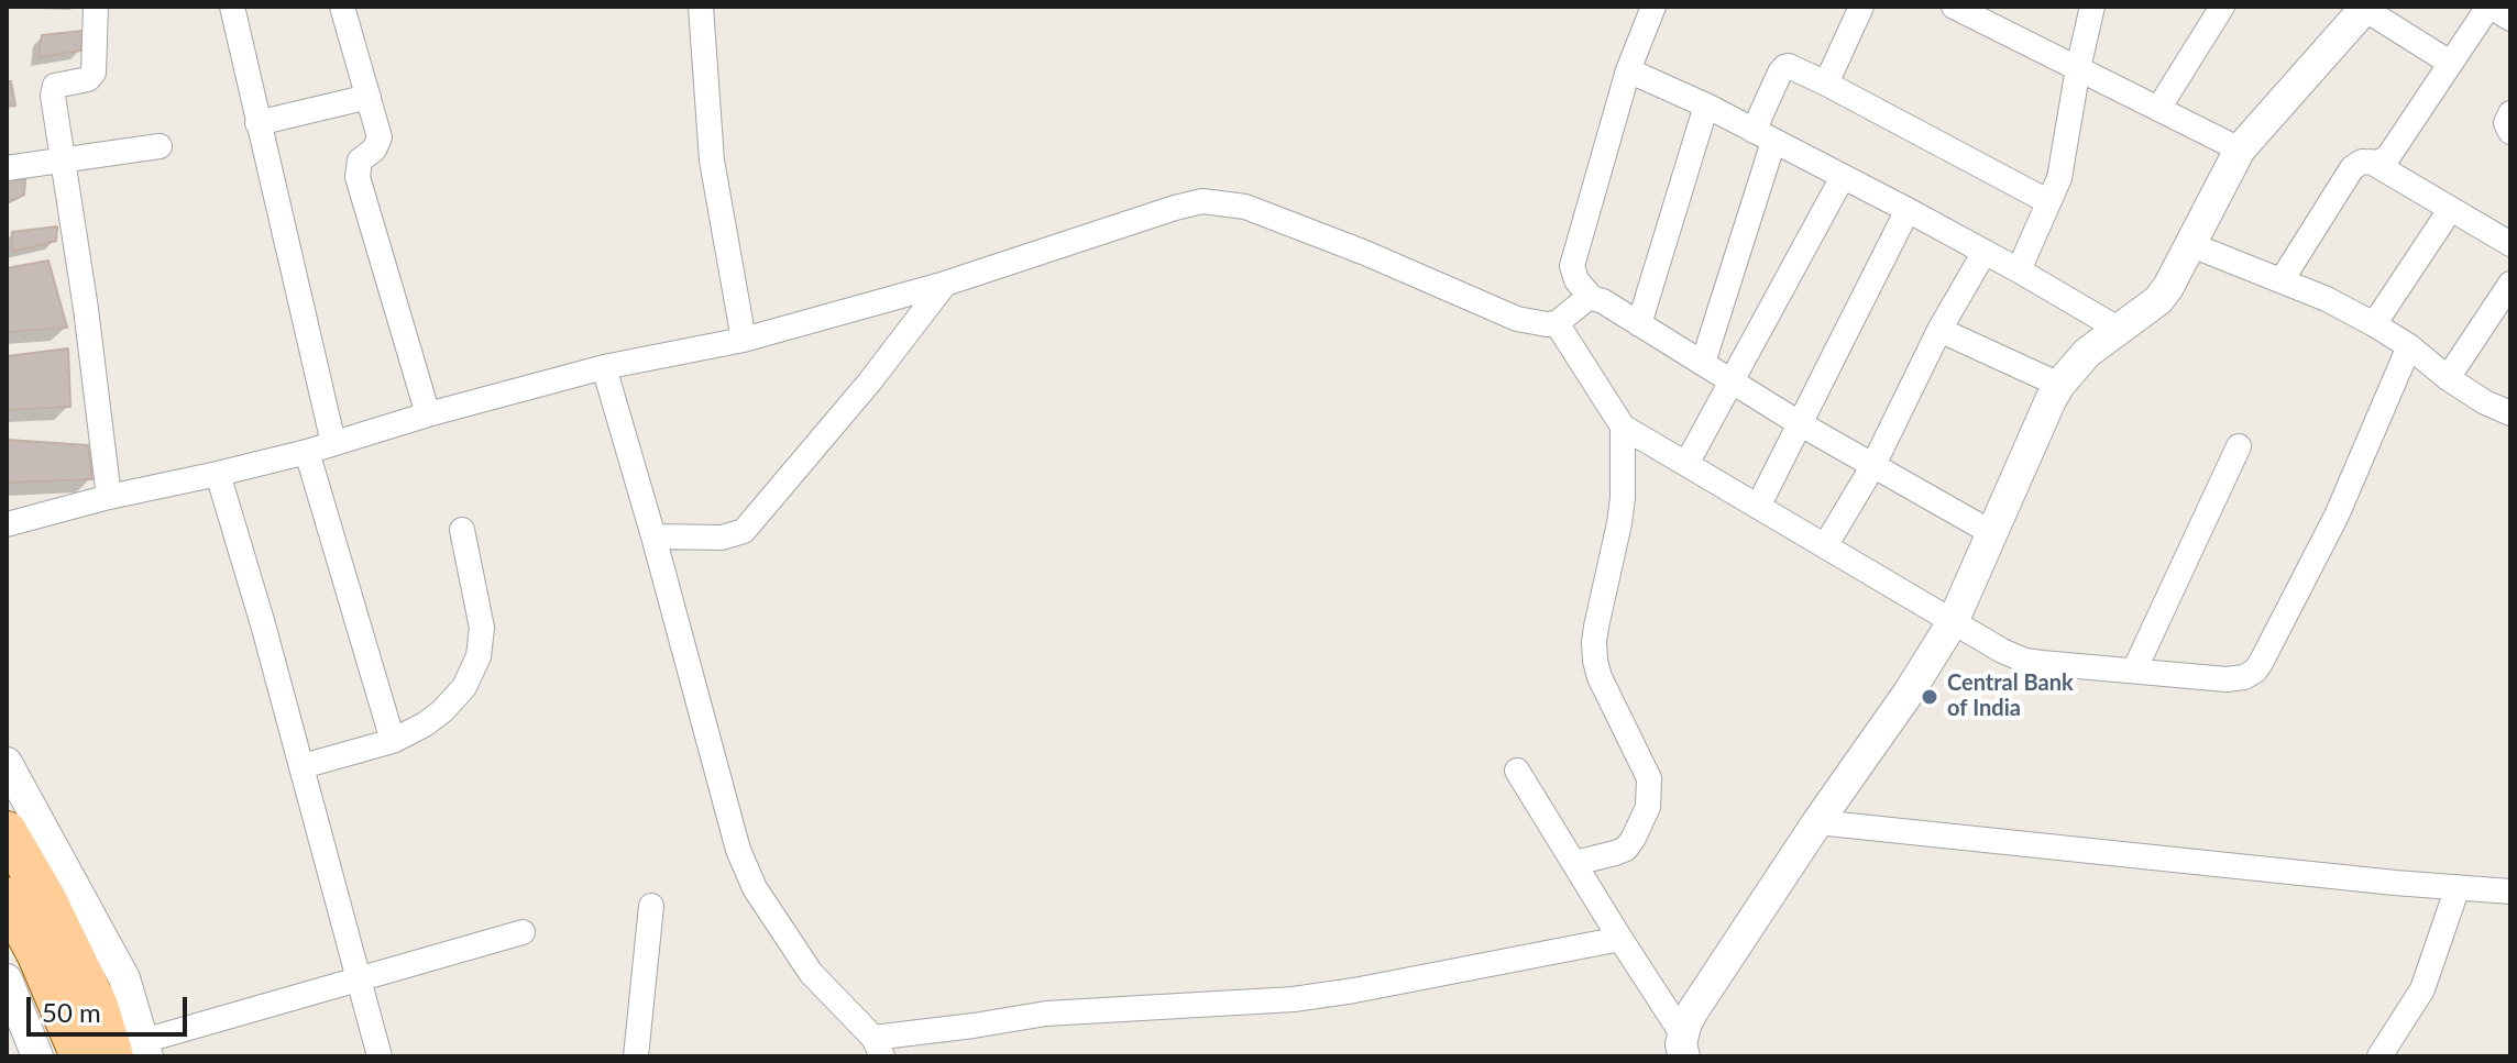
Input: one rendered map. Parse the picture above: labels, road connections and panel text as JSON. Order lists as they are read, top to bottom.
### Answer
{
  "places": ["Central Bank of India"],
  "scale_bar": "50 m"
}
